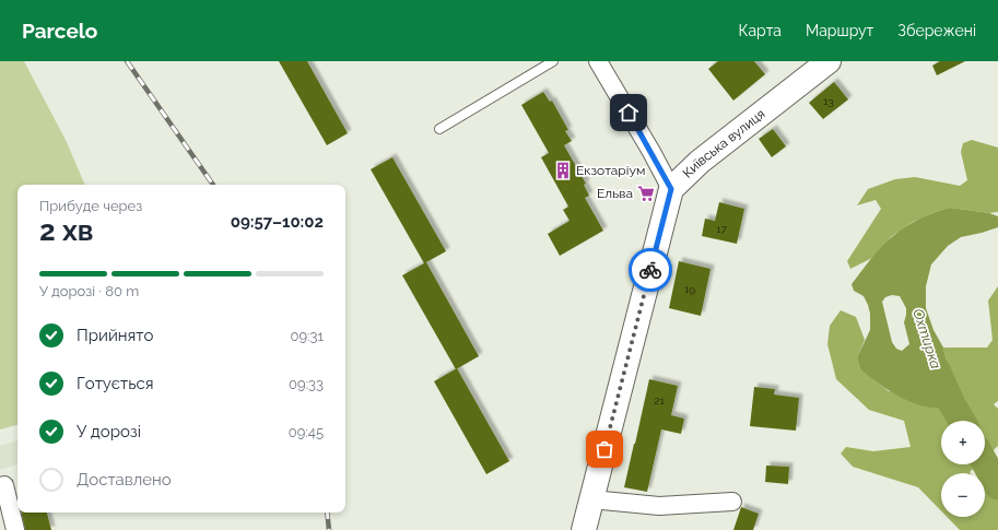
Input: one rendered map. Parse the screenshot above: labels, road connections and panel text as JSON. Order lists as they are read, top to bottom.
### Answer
{
  "streets": {
    "main road": ["Київська вулиця"]
  },
  "water": ["Охтирка"],
  "places": {
    "building": ["Екзотаріум"],
    "supermarket": ["Ельва"]
  },
  "house_numbers": [
    "13",
    "17",
    "19",
    "21"
  ],
  "page": {
    "header": "Parcelo",
    "nav": ["Карта", "Маршрут", "Збережені"],
    "heading": ["2 хв", "Прибуде через", "09:57–10:02"],
    "bar": "У дорозі · 80 m",
    "list": [
      ["Прийнято", "09:31"],
      ["Готується", "09:33"],
      ["У дорозі", "09:45"],
      "Доставлено"
    ],
    "map_buttons": ["+", "−"]
  }
}
